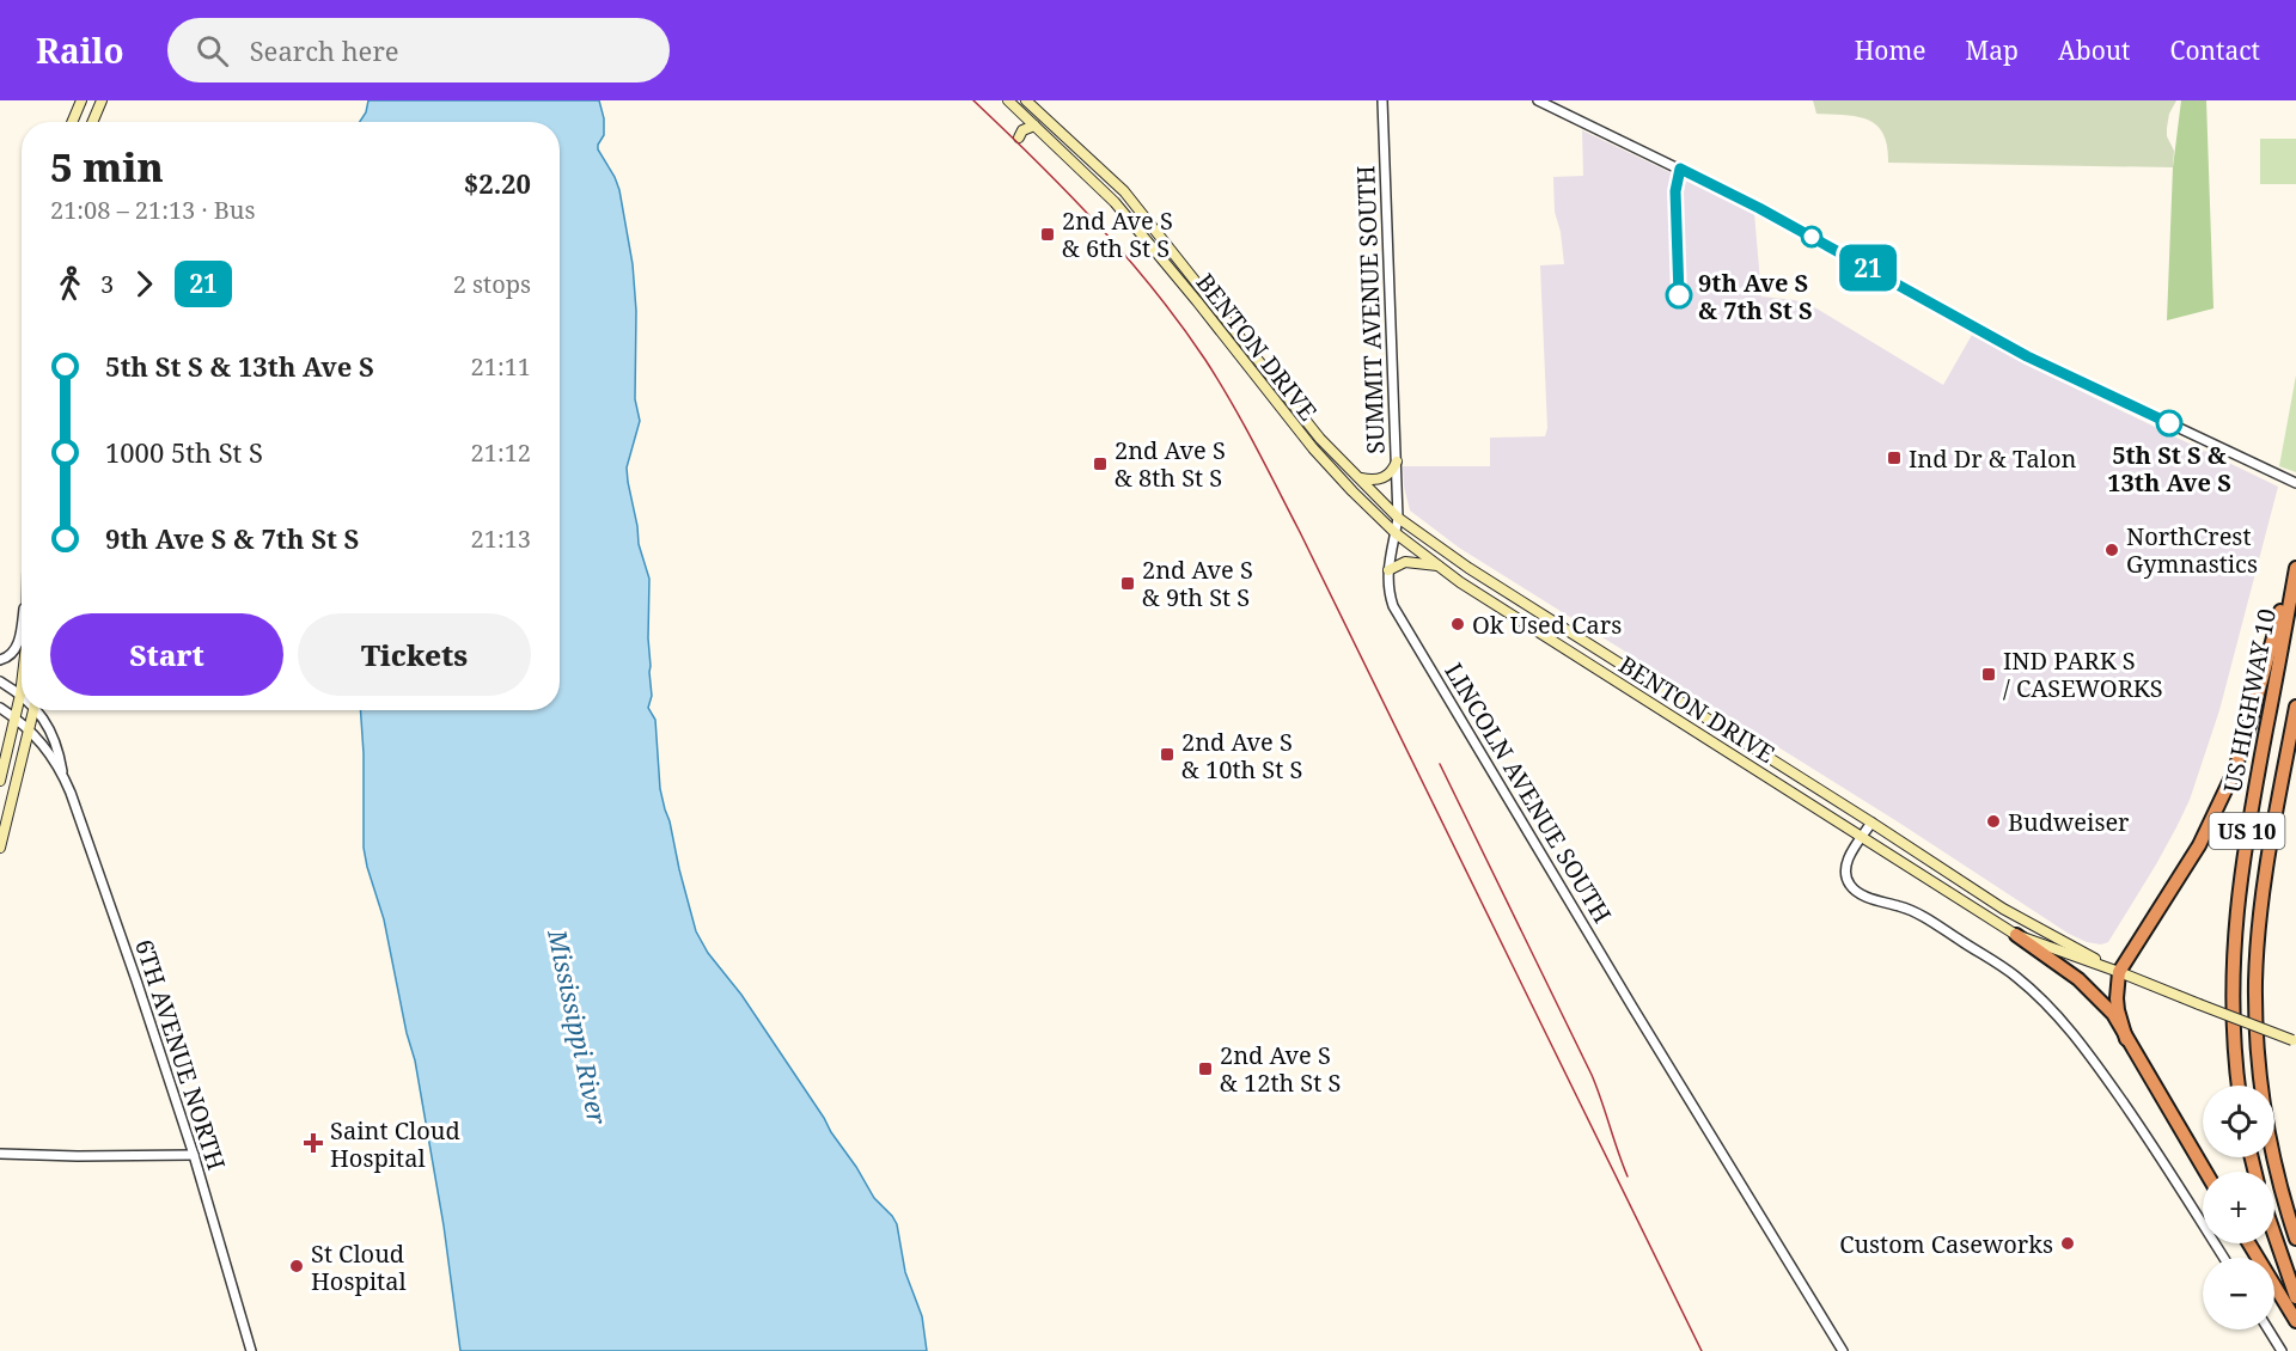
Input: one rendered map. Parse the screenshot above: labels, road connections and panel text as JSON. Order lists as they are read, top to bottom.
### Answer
{
  "streets": {
    "highway": ["US HIGHWAY 10", "US 10"],
    "main road": ["BENTON DRIVE"],
    "street": ["SUMMIT AVENUE SOUTH", "LINCOLN AVENUE SOUTH", "6TH AVENUE NORTH"]
  },
  "crossings": [
    ["SUMMIT AVENUE SOUTH", "BENTON DRIVE"],
    ["SUMMIT AVENUE SOUTH", "LINCOLN AVENUE SOUTH"],
    ["BENTON DRIVE", "LINCOLN AVENUE SOUTH"]
  ],
  "water": ["Mississippi River"],
  "places": {
    "transit": [
      "2nd Ave S & 6th St S",
      "Ind Dr & Talon",
      "2nd Ave S & 8th St S",
      "2nd Ave S & 9th St S",
      "IND PARK S / CASEWORKS",
      "2nd Ave S & 10th St S",
      "2nd Ave S & 12th St S"
    ],
    "other": [
      "9th Ave S & 7th St S",
      "5th St S & 13th Ave S",
      "NorthCrest Gymnastics",
      "Ok Used Cars",
      "Budweiser",
      "Custom Caseworks",
      "St Cloud Hospital"
    ],
    "health": ["Saint Cloud Hospital"]
  },
  "lines": ["bus line 21"],
  "page": {
    "header": "Railo",
    "search": "Search here",
    "nav": [
      "Home",
      "Map",
      "About",
      "Contact"
    ],
    "on_map": "21",
    "heading": ["5 min", "21:08 – 21:13 · Bus", "$2.20"],
    "legs": ["3", "21", "2 stops"],
    "list": [
      {
        "name": "5th St S & 13th Ave S",
        "value": "21:11"
      },
      {
        "name": "1000 5th St S",
        "value": "21:12"
      },
      {
        "name": "9th Ave S & 7th St S",
        "value": "21:13"
      }
    ],
    "buttons": ["Start", "Tickets"],
    "map_buttons": ["+", "−"]
  }
}
